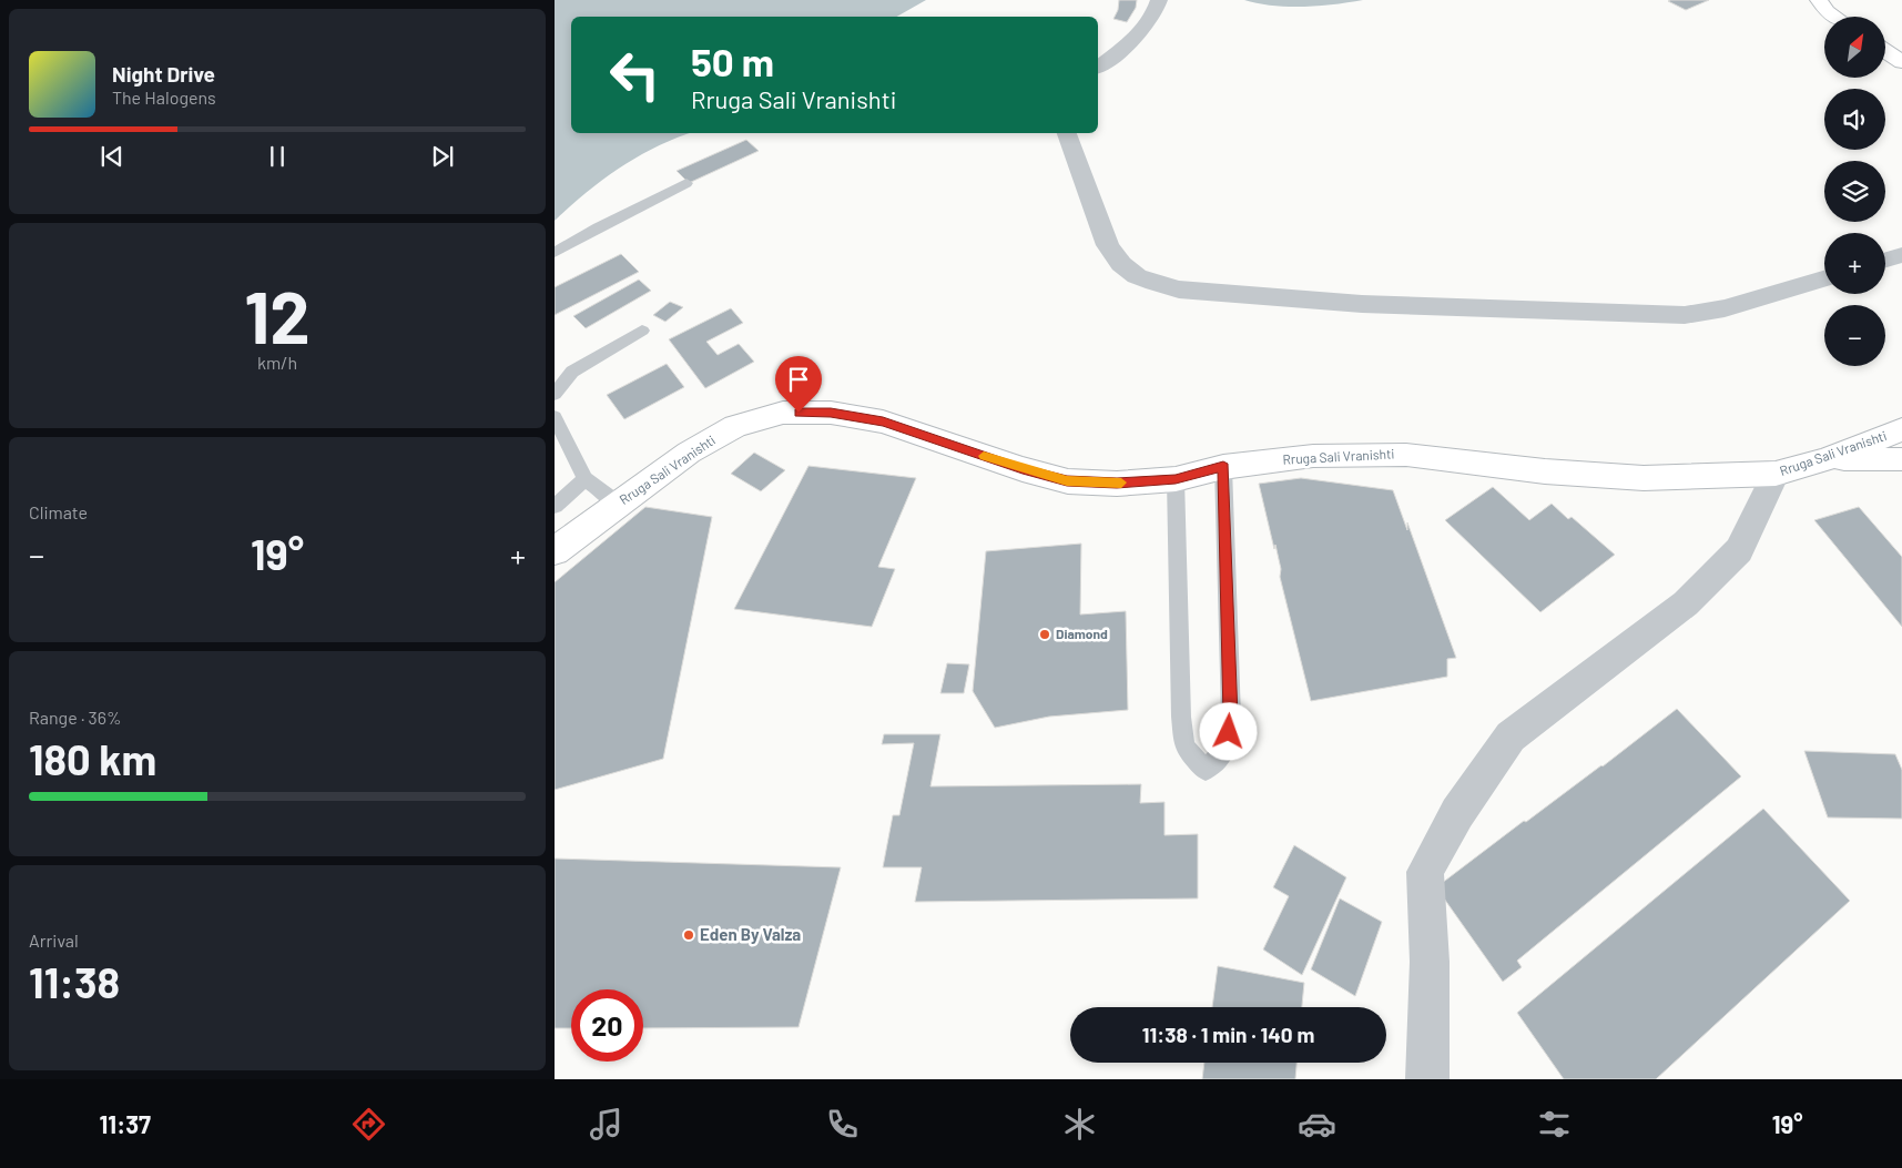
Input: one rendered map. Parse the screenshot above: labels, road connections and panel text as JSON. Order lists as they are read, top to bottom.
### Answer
{
  "streets": {
    "main road": ["Rruga Sali Vranishti"]
  },
  "places": ["Diamond", "Eden By Valza"],
  "north": "top right",
  "page": {
    "map_buttons": ["+", "−"],
    "turn": ["50 m", "Rruga Sali Vranishti"],
    "song": ["Night Drive", "The Halogens"],
    "tile": [
      ["12", "km/h"],
      "Climate",
      ["Range · 36%", "180 km"],
      ["Arrival", "11:38"]
    ],
    "heat": ["−", "19°", "+"],
    "limit": "20",
    "trip": "11:38 · 1 min · 140 m",
    "tabs": ["11:37", "19°"]
  }
}
